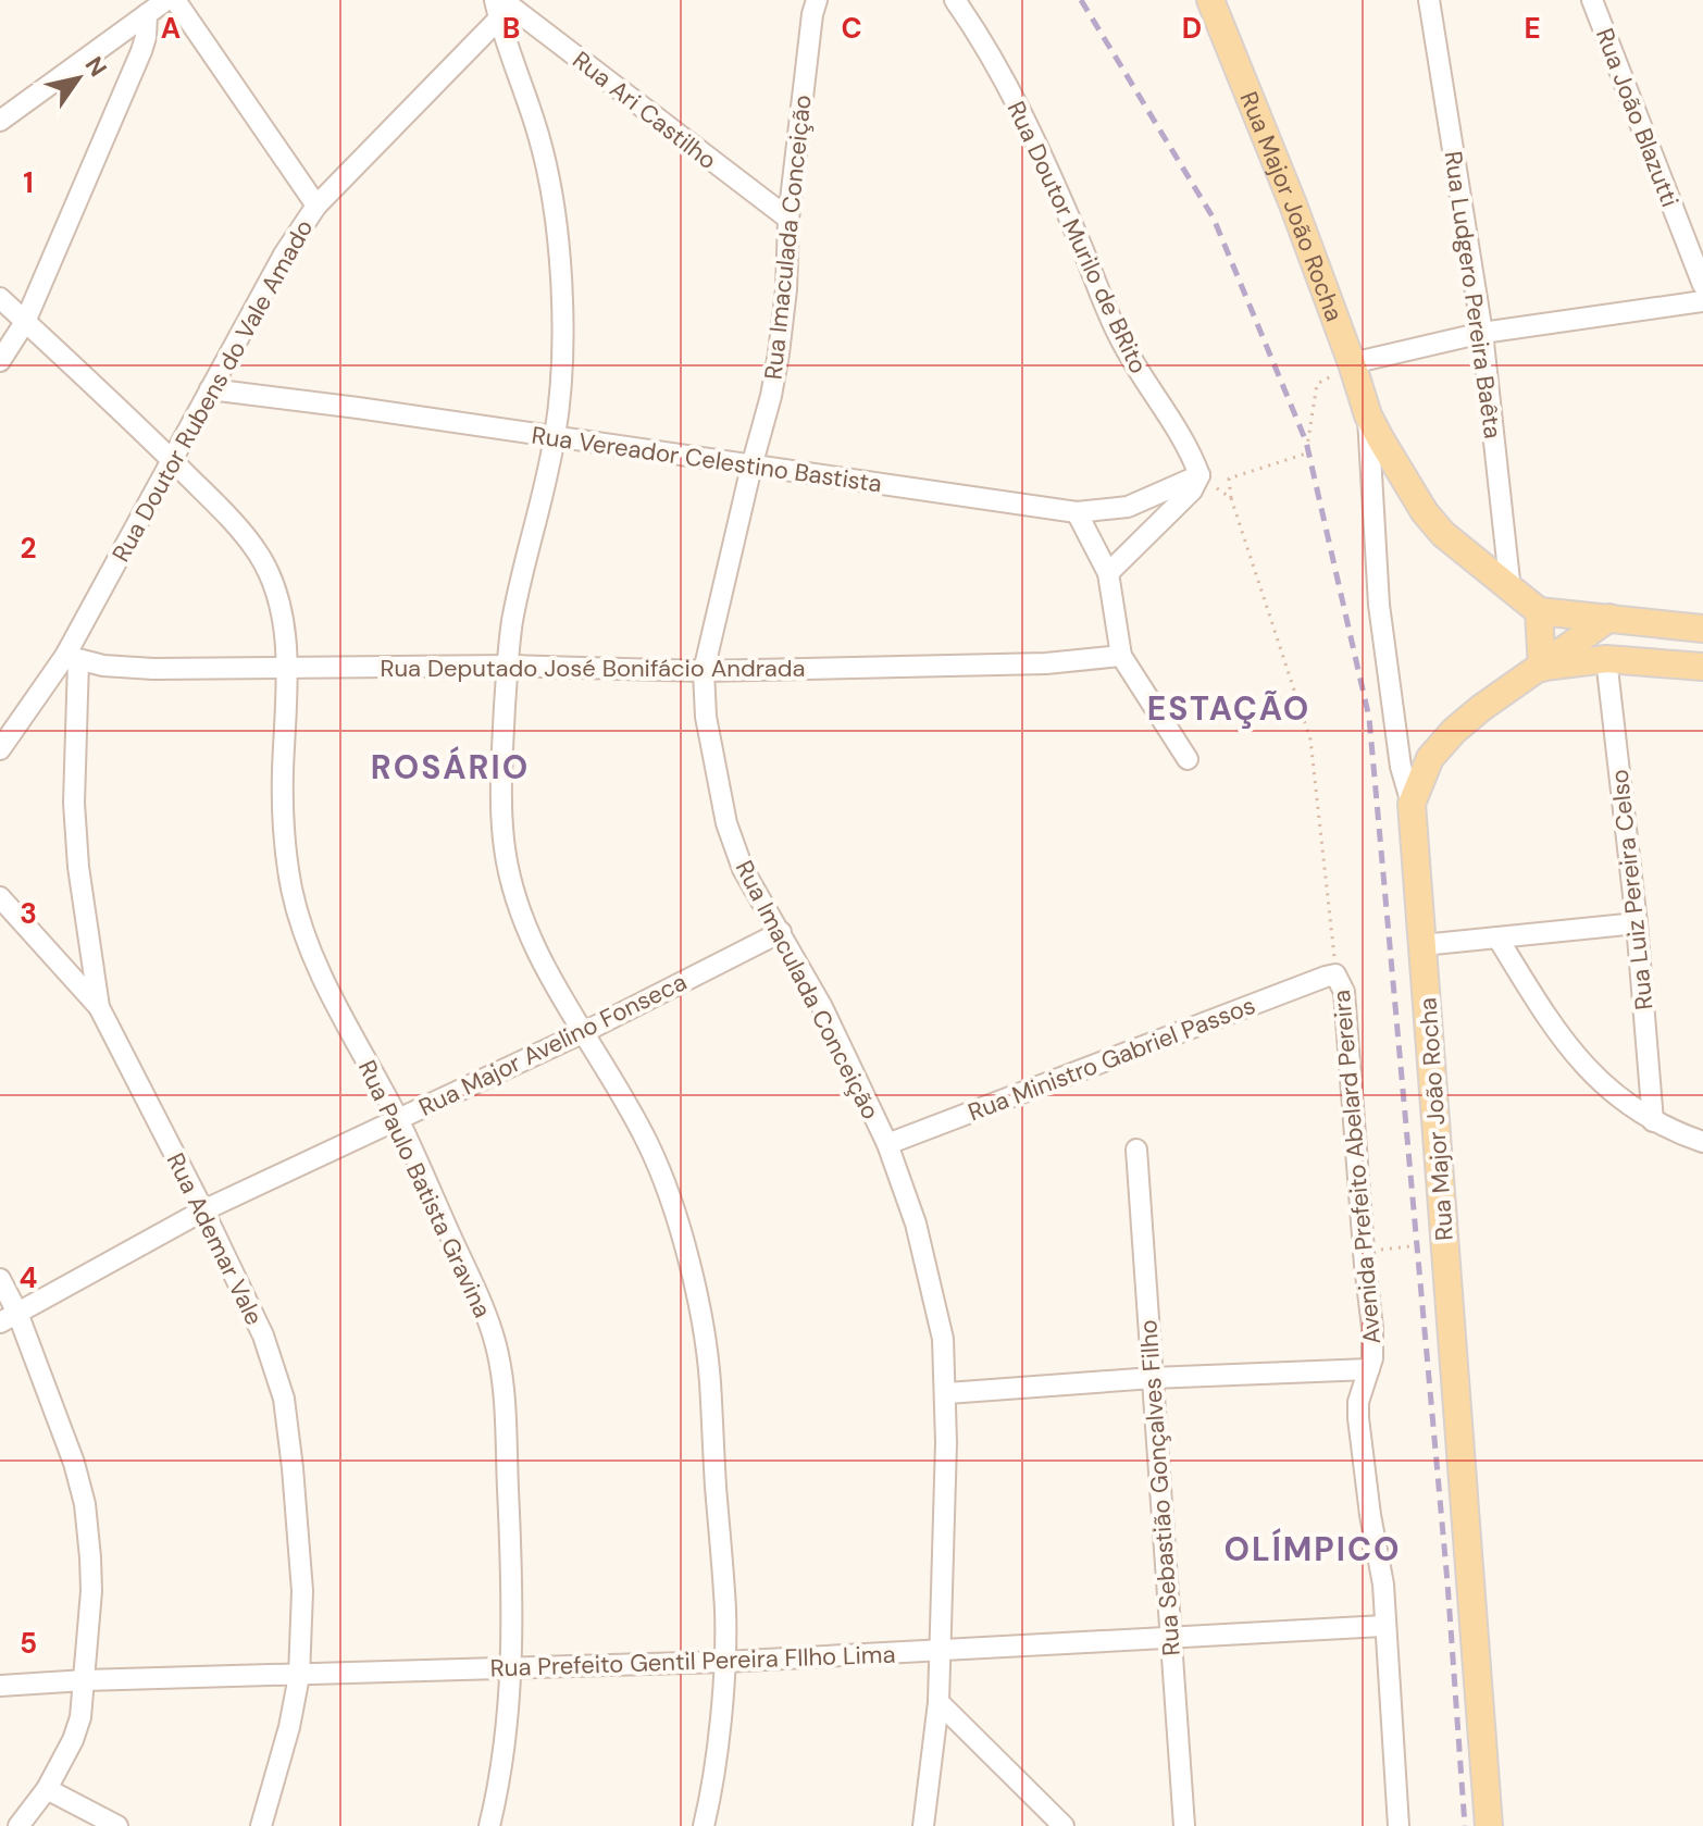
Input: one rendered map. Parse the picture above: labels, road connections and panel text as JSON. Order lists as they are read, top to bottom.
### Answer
{
  "streets": {
    "main road": ["Rua Major João Rocha"],
    "street": [
      "Rua Ari Castilho",
      "Rua João Blazutti",
      "Rua Imaculada Conceição",
      "Rua Doutor Murilo de BRito",
      "Rua Ludgero Pereira Baêta",
      "Rua Doutor Rubens do Vale Amado",
      "Rua Vereador Celestino Bastista",
      "Rua Deputado José Bonifácio Andrada",
      "Rua Luiz Pereira Celso",
      "Rua Major Avelino Fonseca",
      "Rua Ministro Gabriel Passos",
      "Avenida Prefeito Abelard Pereira",
      "Rua Paulo Batista Gravina",
      "Rua Ademar Vale",
      "Rua Sebastião Gonçalves Filho",
      "Rua Prefeito Gentil Pereira FIlho Lima"
    ]
  },
  "crossings": [
    ["Rua Ari Castilho", "Rua Imaculada Conceição"],
    ["Rua Major João Rocha", "Rua Ludgero Pereira Baêta"],
    ["Rua Major João Rocha", "Rua Luiz Pereira Celso"],
    ["Rua Imaculada Conceição", "Rua Vereador Celestino Bastista"],
    ["Rua Imaculada Conceição", "Rua Deputado José Bonifácio Andrada"],
    ["Rua Imaculada Conceição", "Rua Major Avelino Fonseca"],
    ["Rua Imaculada Conceição", "Rua Ministro Gabriel Passos"],
    ["Rua Imaculada Conceição", "Rua Prefeito Gentil Pereira FIlho Lima"],
    ["Rua Doutor Murilo de BRito", "Rua Vereador Celestino Bastista"],
    ["Rua Doutor Rubens do Vale Amado", "Rua Vereador Celestino Bastista"],
    ["Rua Doutor Rubens do Vale Amado", "Rua Deputado José Bonifácio Andrada"],
    ["Rua Doutor Rubens do Vale Amado", "Rua Paulo Batista Gravina"],
    ["Rua Doutor Rubens do Vale Amado", "Rua Ademar Vale"],
    ["Rua Deputado José Bonifácio Andrada", "Rua Paulo Batista Gravina"],
    ["Rua Deputado José Bonifácio Andrada", "Rua Ademar Vale"],
    ["Rua Major Avelino Fonseca", "Rua Paulo Batista Gravina"],
    ["Rua Major Avelino Fonseca", "Rua Ademar Vale"],
    ["Rua Ministro Gabriel Passos", "Avenida Prefeito Abelard Pereira"],
    ["Avenida Prefeito Abelard Pereira", "Rua Prefeito Gentil Pereira FIlho Lima"],
    ["Rua Paulo Batista Gravina", "Rua Prefeito Gentil Pereira FIlho Lima"],
    ["Rua Ademar Vale", "Rua Prefeito Gentil Pereira FIlho Lima"],
    ["Rua Sebastião Gonçalves Filho", "Rua Prefeito Gentil Pereira FIlho Lima"]
  ],
  "districts": ["ESTAÇÃO", "ROSÁRIO", "OLÍMPICO"],
  "north": "top right",
  "grid": {
    "columns": [
      "A",
      "B",
      "C",
      "D",
      "E"
    ],
    "rows": [
      "1",
      "2",
      "3",
      "4",
      "5"
    ]
  }
}
